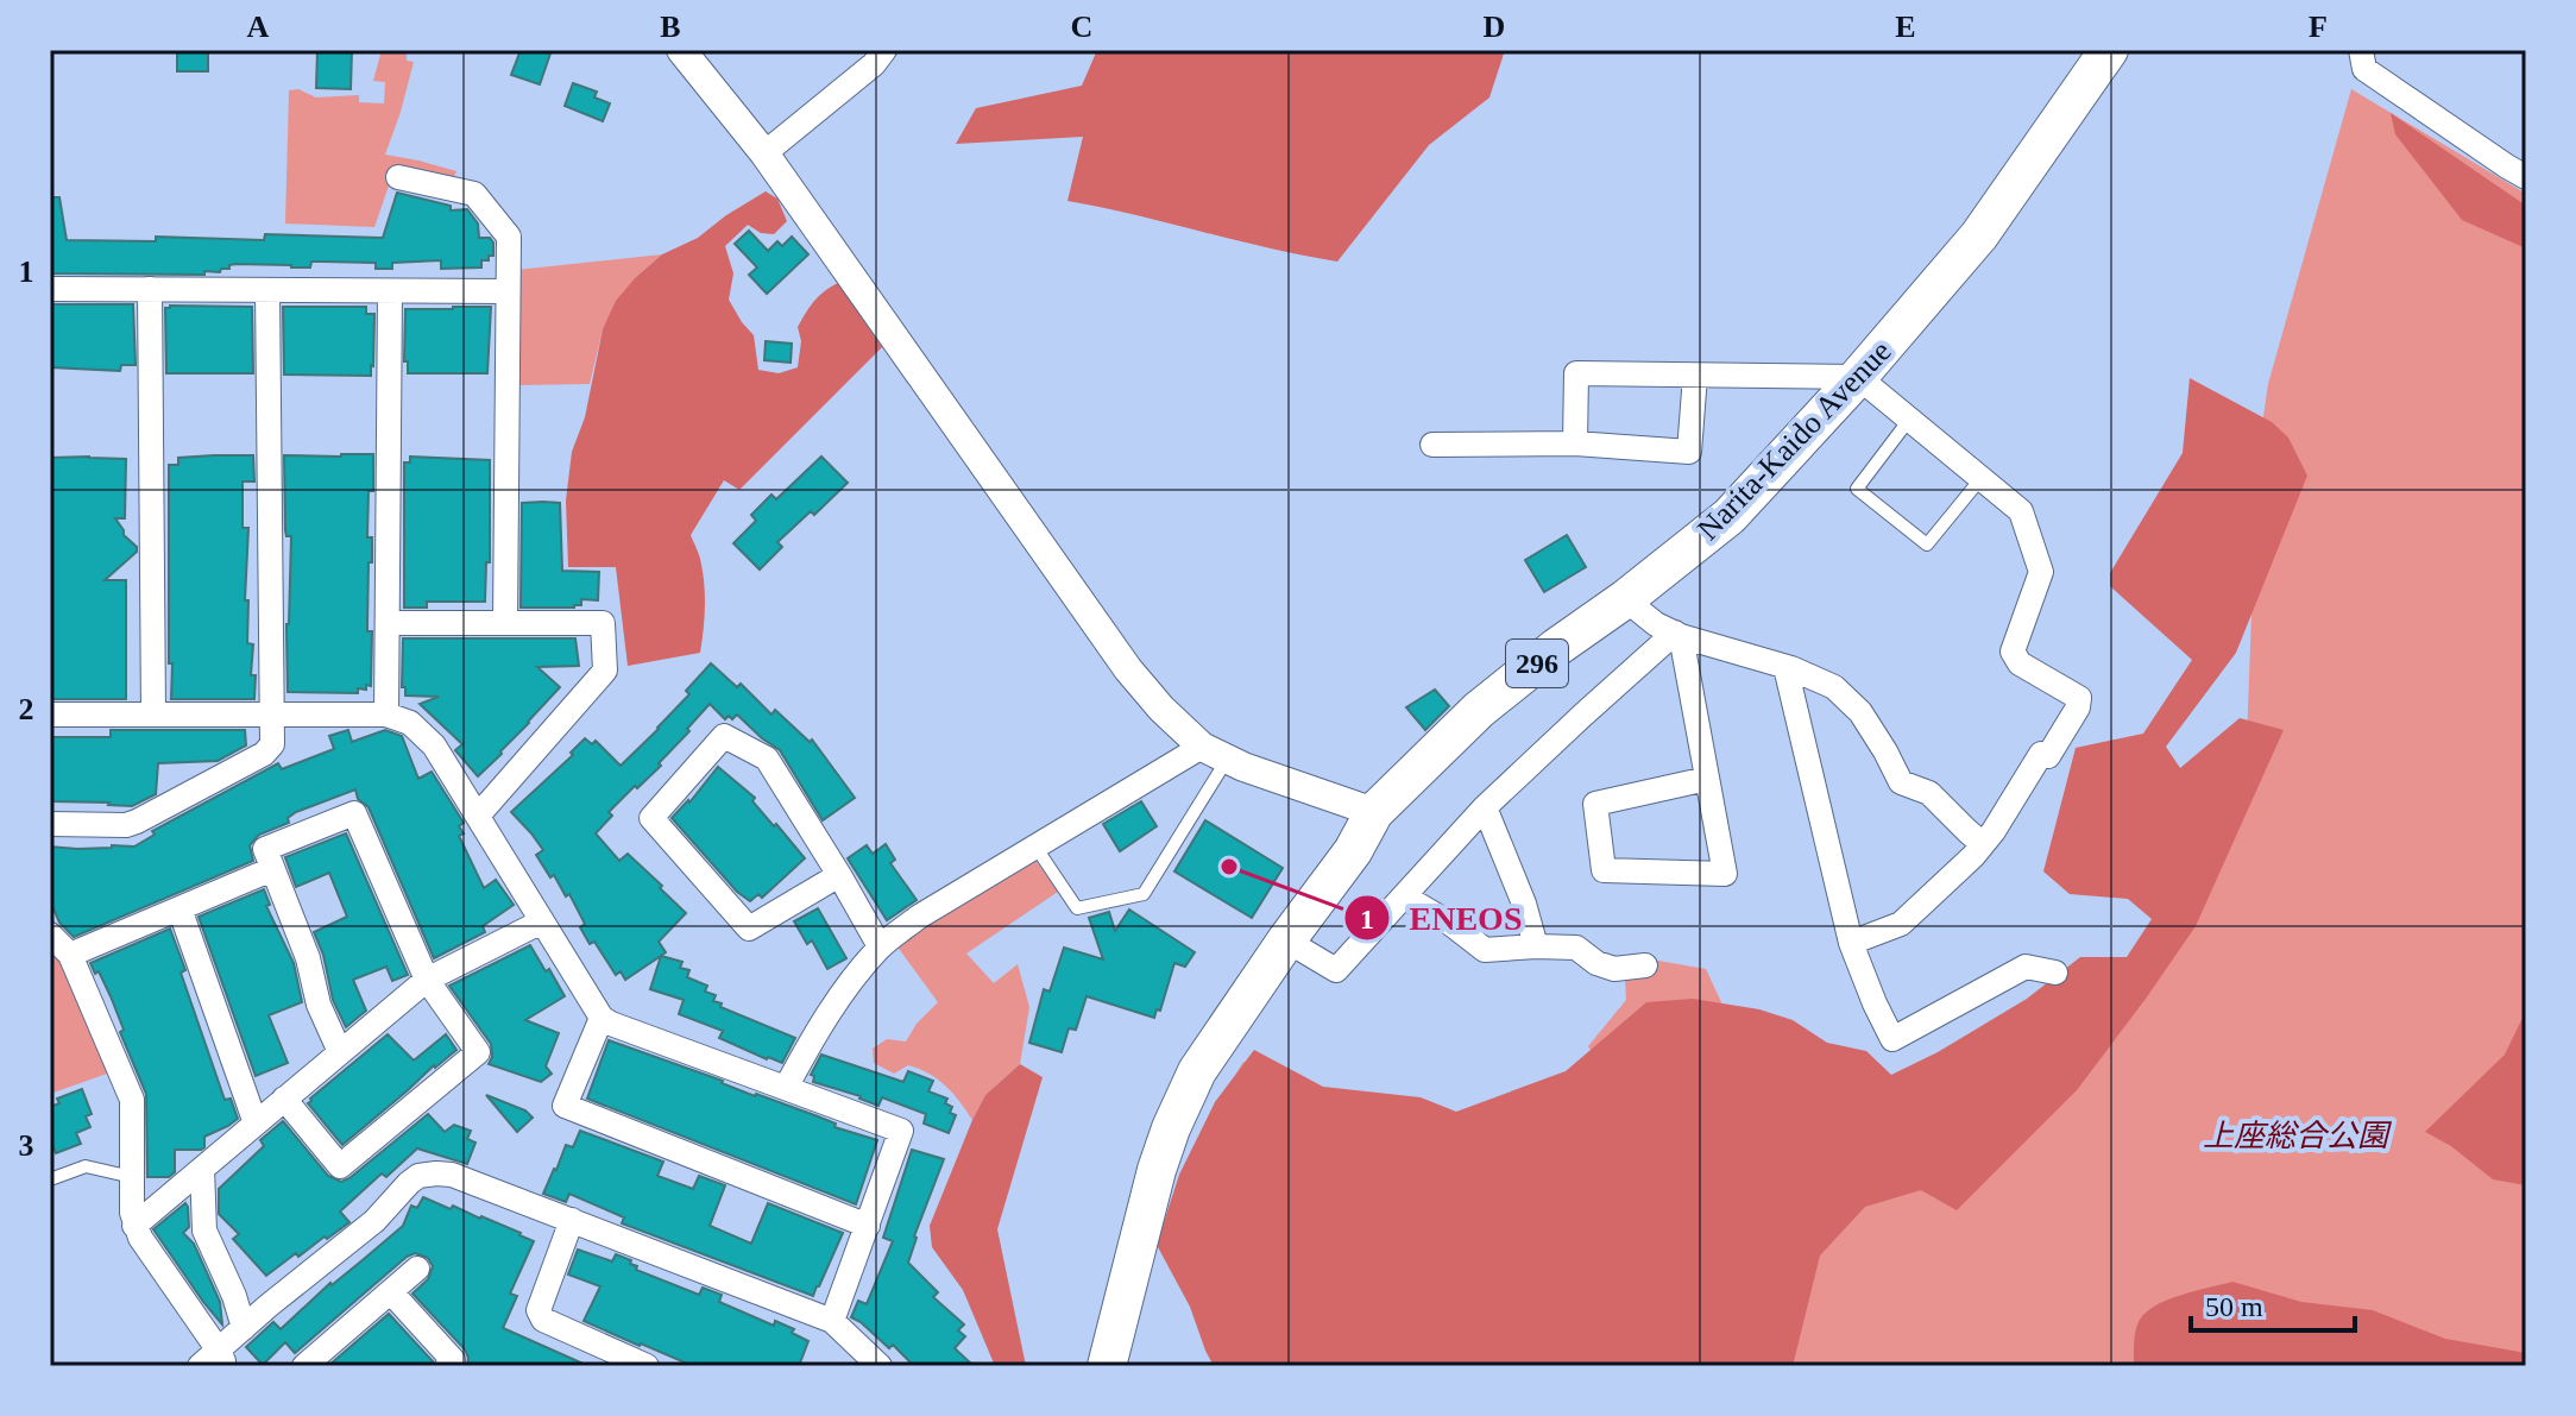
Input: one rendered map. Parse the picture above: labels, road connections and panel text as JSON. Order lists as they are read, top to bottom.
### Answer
{
  "streets": {
    "highway": ["Narita-Kaido Avenue", "296"]
  },
  "parks": ["上座総合公園"],
  "places": ["ENEOS"],
  "scale_bar": "50 m",
  "grid": {
    "columns": [
      "A",
      "B",
      "C",
      "D",
      "E",
      "F"
    ],
    "rows": ["1", "2", "3"]
  }
}
